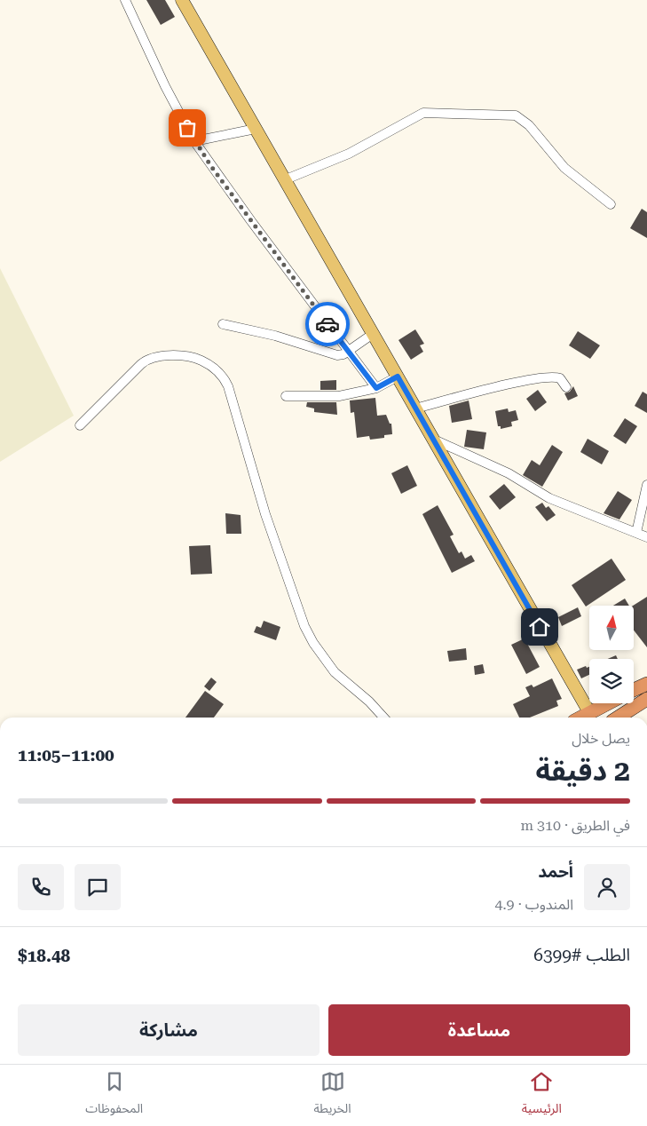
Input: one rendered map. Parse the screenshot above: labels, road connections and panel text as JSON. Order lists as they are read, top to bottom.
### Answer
{
  "north": "top",
  "page": {
    "heading": ["2 دقيقة", "يصل خلال", "11:00–11:05"],
    "panel": [
      "أحمد",
      "المندوب · 4.9",
      "الطلب #6399",
      "$18.48"
    ],
    "bar": "في الطريق · 310 m",
    "buttons": ["مساعدة", "مشاركة"],
    "tabs": ["الرئيسية", "الخريطة", "المحفوظات"]
  }
}
